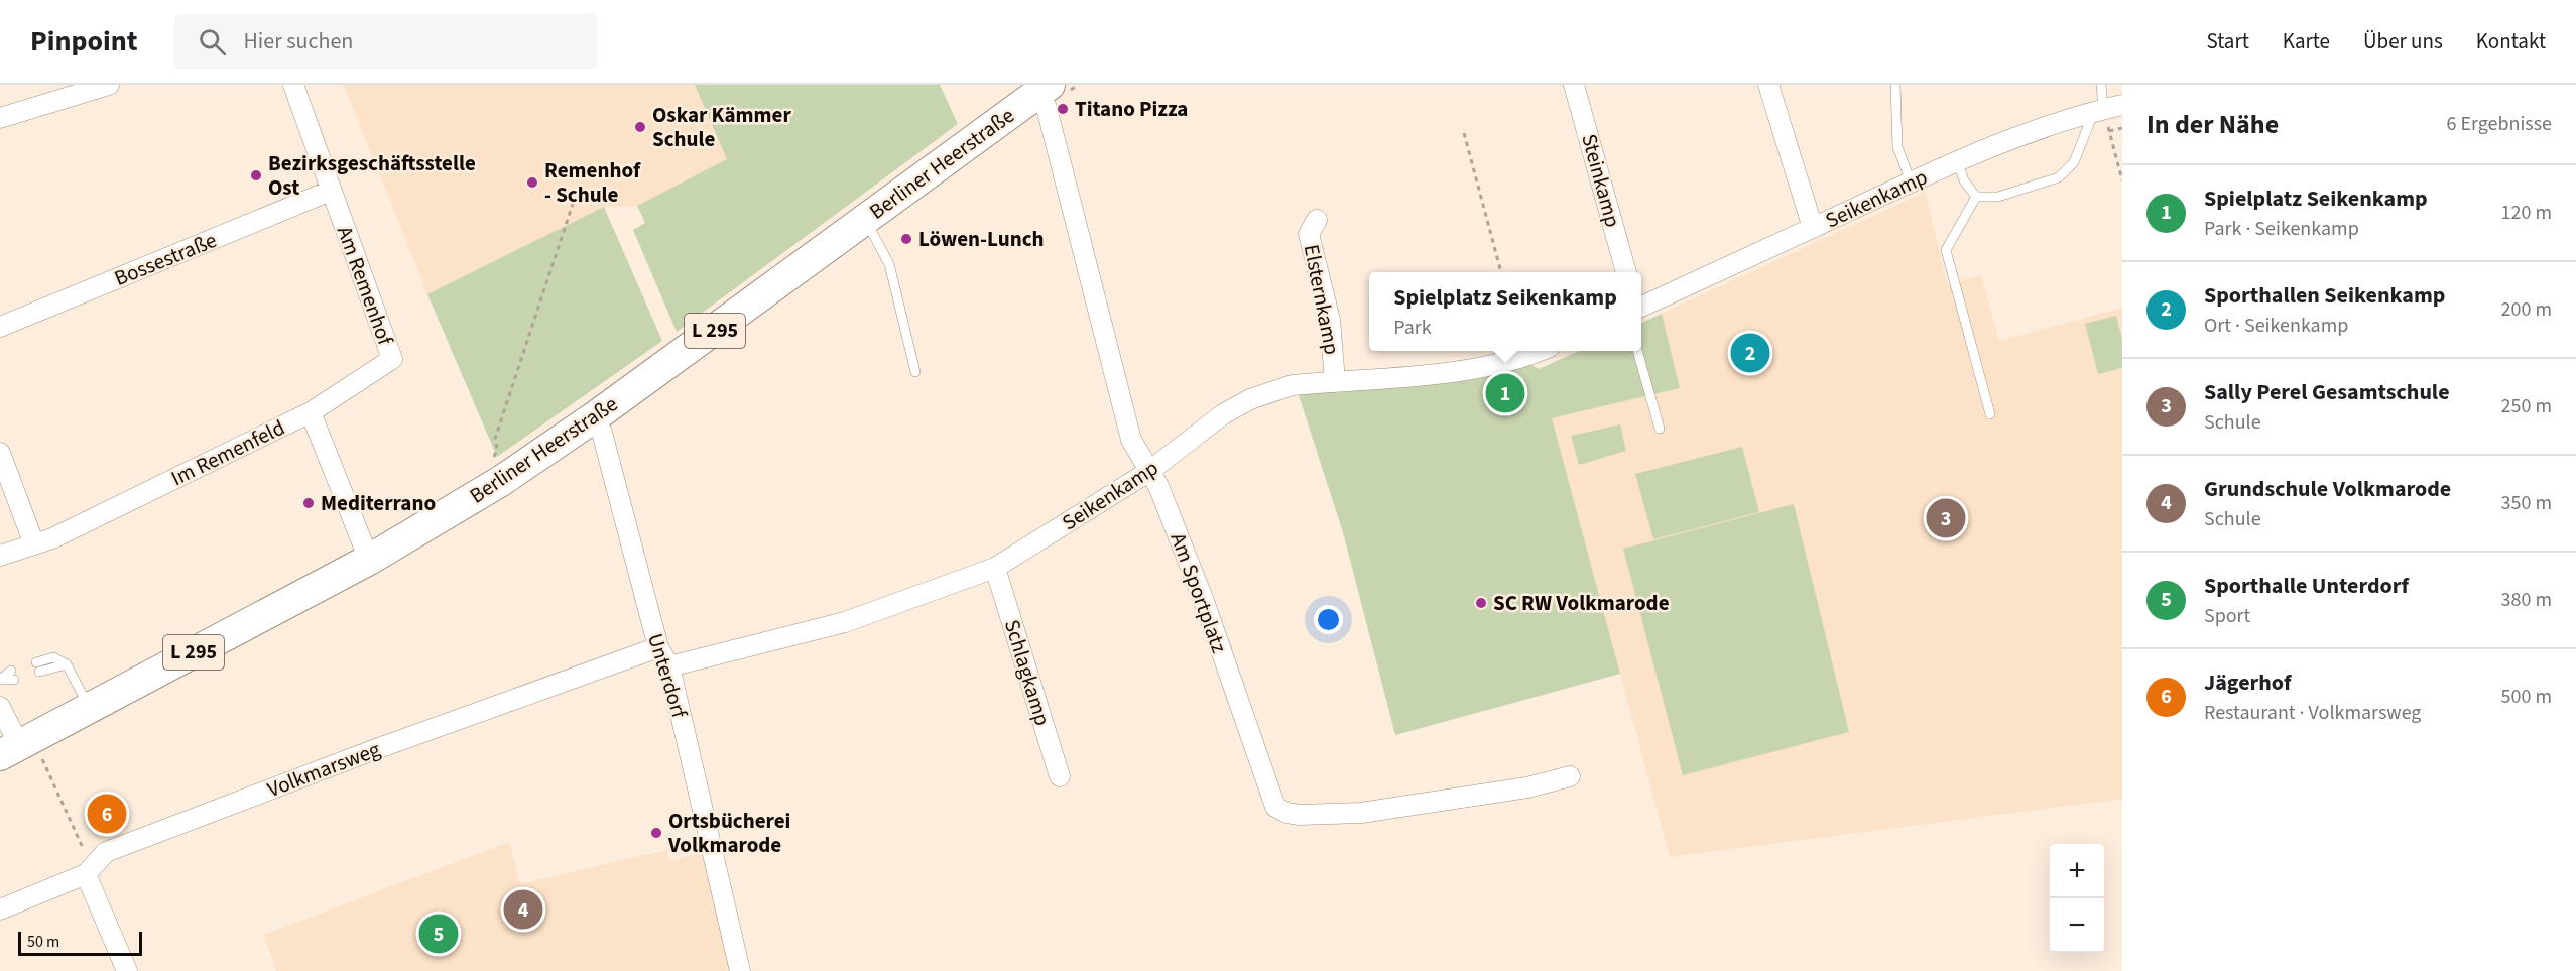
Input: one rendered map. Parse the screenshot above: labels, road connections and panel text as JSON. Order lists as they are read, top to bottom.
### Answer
{
  "streets": {
    "main road": ["Berliner Heerstraße", "L 295"],
    "street": [
      "Steinkamp",
      "Seikenkamp",
      "Bossestraße",
      "Am Remenhof",
      "Elsternkamp",
      "Im Remenfeld",
      "Am Sportplatz",
      "Schlagkamp",
      "Unterdorf",
      "Volkmarsweg"
    ]
  },
  "crossings": [
    ["Berliner Heerstraße", "Im Remenfeld"],
    ["Berliner Heerstraße", "Am Sportplatz"],
    ["Berliner Heerstraße", "Unterdorf"],
    ["Seikenkamp", "Elsternkamp"],
    ["Seikenkamp", "Am Sportplatz"],
    ["Seikenkamp", "Schlagkamp"],
    ["Seikenkamp", "Unterdorf"],
    ["Bossestraße", "Am Remenhof"],
    ["Am Remenhof", "Im Remenfeld"],
    ["Unterdorf", "Volkmarsweg"]
  ],
  "places": [
    "Titano Pizza",
    "Oskar Kämmer Schule",
    "Bezirksgeschäftsstelle Ost",
    "Remenhof - Schule",
    "Löwen-Lunch",
    "Mediterrano",
    "SC RW Volkmarode",
    "Ortsbücherei Volkmarode"
  ],
  "scale_bar": "50 m",
  "page": {
    "header": "Pinpoint",
    "search": "Hier suchen",
    "nav": [
      "Start",
      "Karte",
      "Über uns",
      "Kontakt"
    ],
    "heading": ["In der Nähe", "6 Ergebnisse"],
    "list": [
      {
        "mark": "1",
        "name": "Spielplatz Seikenkamp",
        "note": "Park · Seikenkamp",
        "value": "120 m"
      },
      {
        "mark": "2",
        "name": "Sporthallen Seikenkamp",
        "note": "Ort · Seikenkamp",
        "value": "200 m"
      },
      {
        "mark": "3",
        "name": "Sally Perel Gesamtschule",
        "note": "Schule",
        "value": "250 m"
      },
      {
        "mark": "4",
        "name": "Grundschule Volkmarode",
        "note": "Schule",
        "value": "350 m"
      },
      {
        "mark": "5",
        "name": "Sporthalle Unterdorf",
        "note": "Sport",
        "value": "380 m"
      },
      {
        "mark": "6",
        "name": "Jägerhof",
        "note": "Restaurant · Volkmarsweg",
        "value": "500 m"
      }
    ],
    "popup": ["Spielplatz Seikenkamp", "Park"],
    "pins": [
      "2",
      "1",
      "3",
      "6",
      "4",
      "5"
    ],
    "map_buttons": ["+", "−"],
    "scale": "50 m"
  }
}
